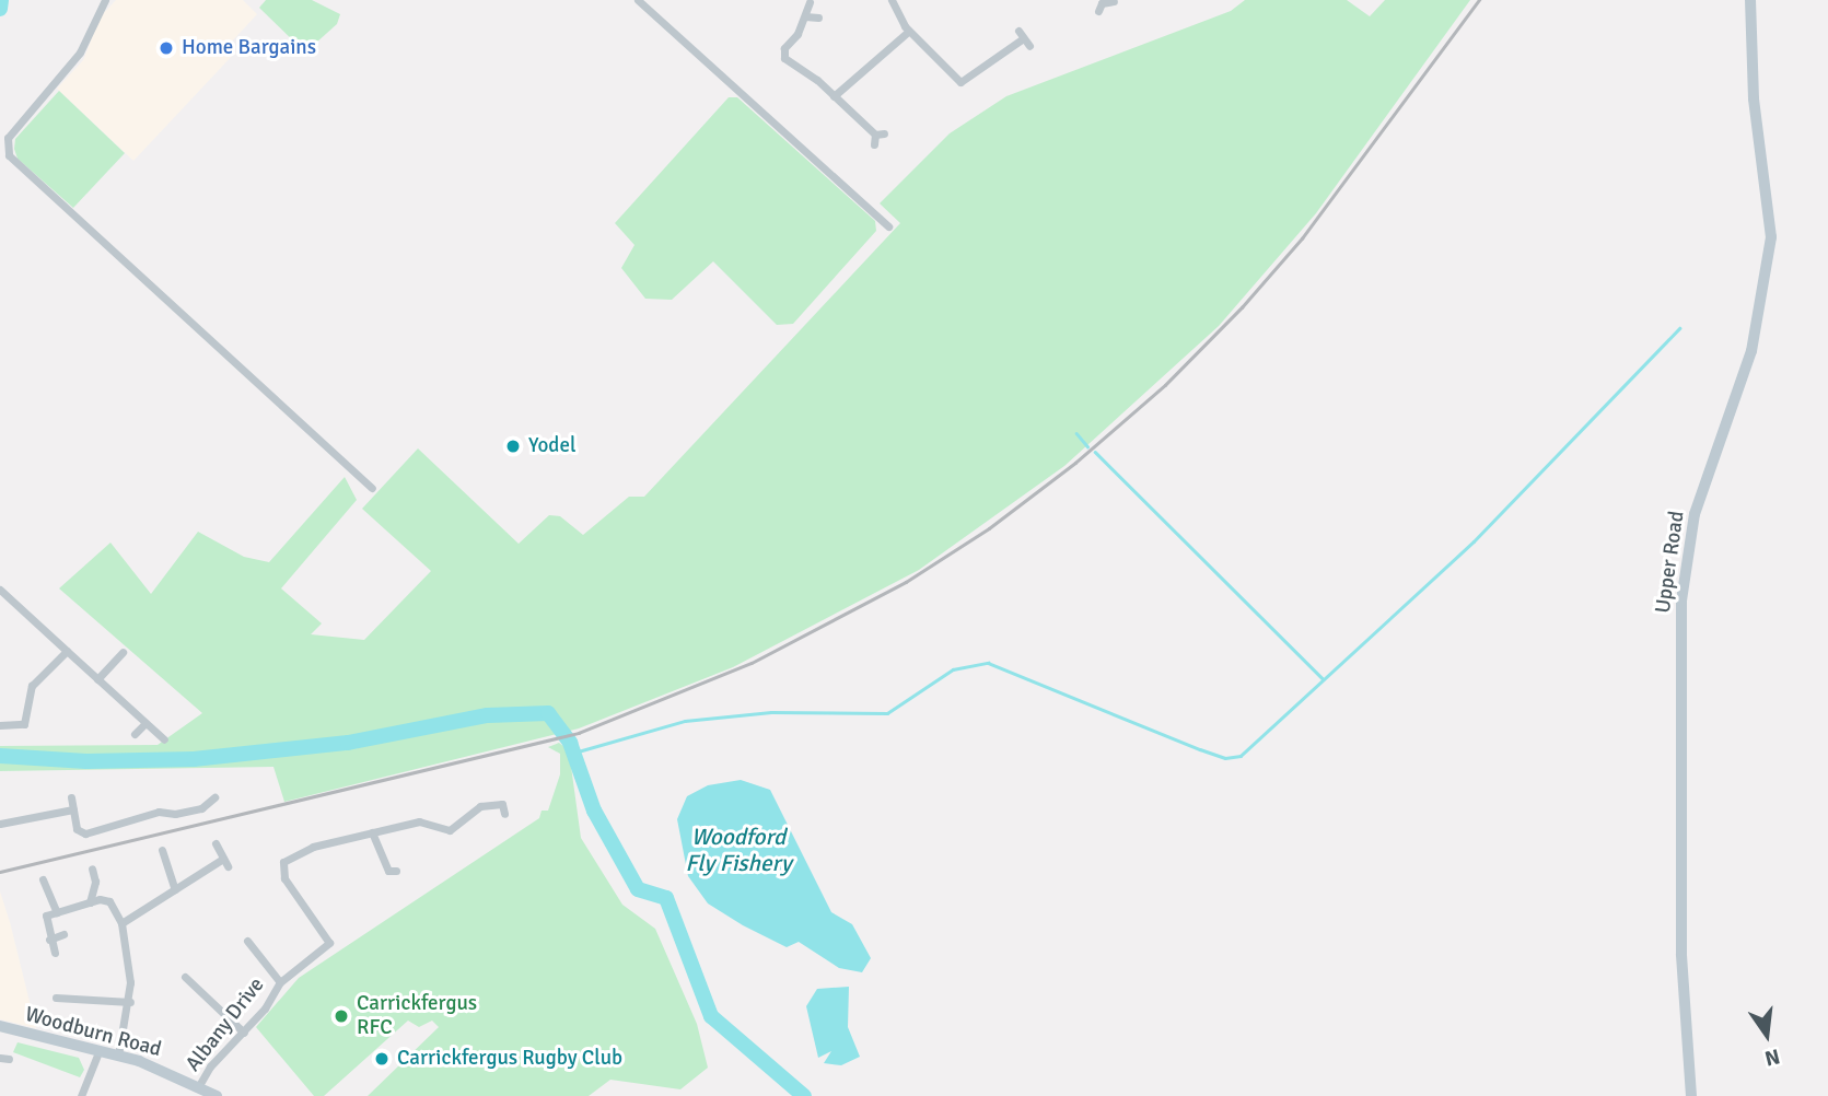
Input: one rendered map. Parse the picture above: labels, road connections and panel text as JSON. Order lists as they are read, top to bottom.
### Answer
{
  "streets": {
    "main road": ["Upper Road", "Woodburn Road"],
    "street": ["Albany Drive"]
  },
  "crossings": [
    ["Albany Drive", "Woodburn Road"]
  ],
  "water": ["Woodford Fly Fishery"],
  "places": [
    "Home Bargains",
    "Yodel",
    "Carrickfergus RFC",
    "Carrickfergus Rugby Club"
  ],
  "north": "bottom"
}
